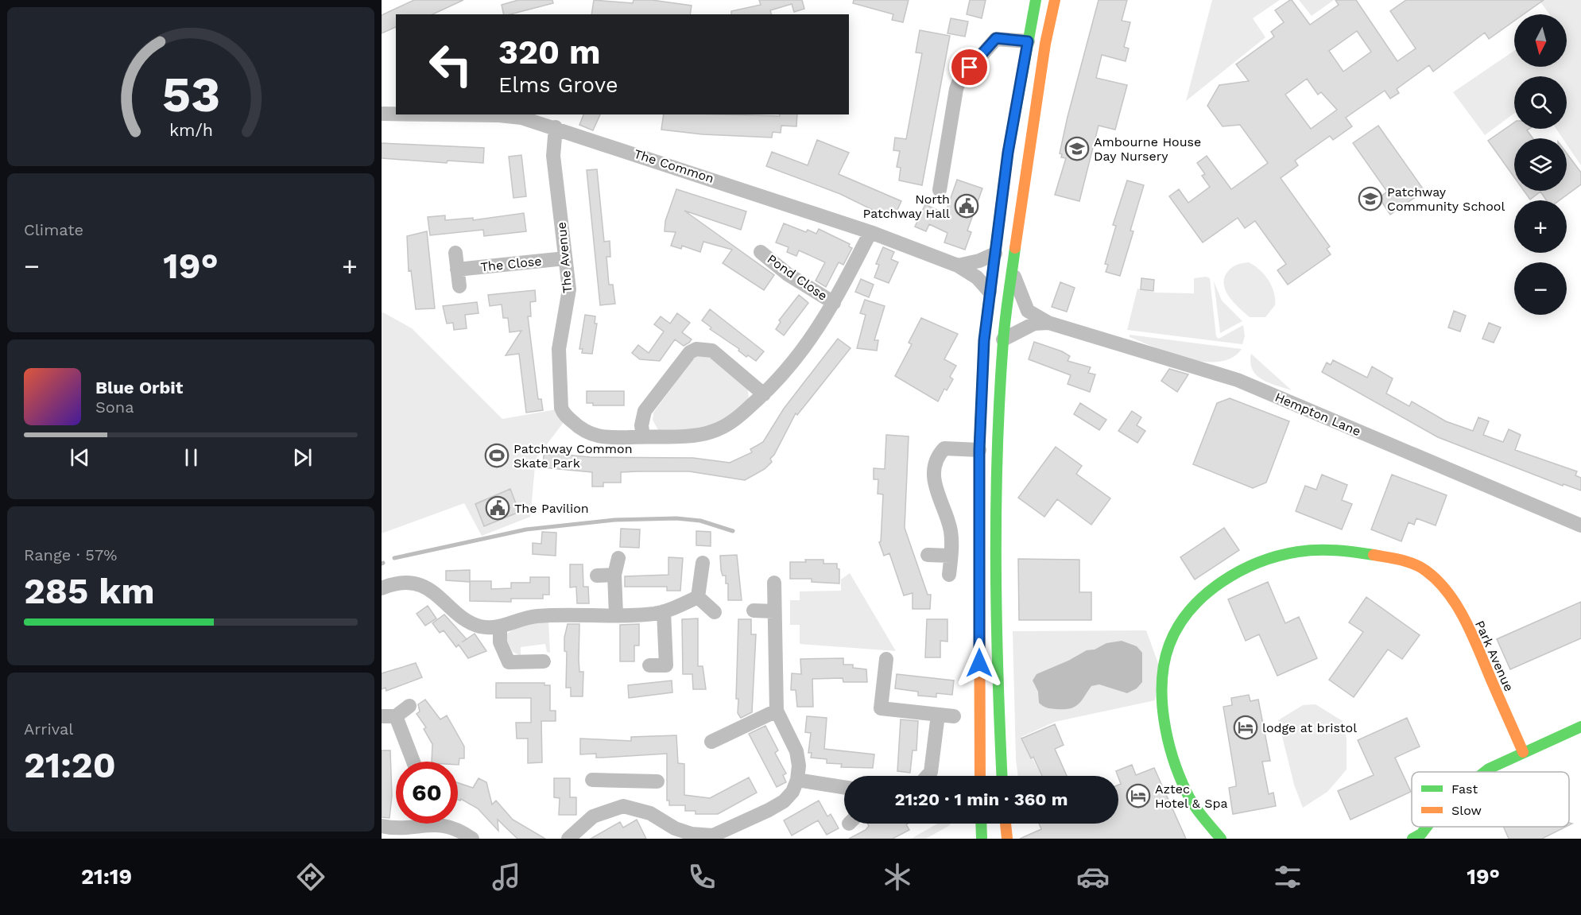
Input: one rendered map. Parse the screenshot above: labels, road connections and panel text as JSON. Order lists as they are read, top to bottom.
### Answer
{
  "streets": {
    "main road": ["Park Avenue"],
    "street": [
      "The Common",
      "The Avenue",
      "The Close",
      "Pond Close",
      "Hempton Lane"
    ]
  },
  "crossings": [
    ["The Common", "The Avenue"],
    ["The Avenue", "The Close"],
    ["The Avenue", "Pond Close"]
  ],
  "places": {
    "school or university": ["Ambourne House Day Nursery", "Patchway Community School"],
    "public building": ["North Patchway Hall", "The Pavilion"],
    "sports": ["Patchway Common Skate Park"],
    "hotel": ["lodge at bristol", "Aztec Hotel & Spa"]
  },
  "legend": ["Fast", "Slow"],
  "north": "bottom",
  "page": {
    "map_buttons": ["+", "−"],
    "turn": ["320 m", "Elms Grove"],
    "tile": [
      "Climate",
      ["Range · 57%", "285 km"],
      ["Arrival", "21:20"]
    ],
    "heat": ["−", "19°", "+"],
    "song": ["Blue Orbit", "Sona"],
    "limit": "60",
    "trip": "21:20 · 1 min · 360 m",
    "tabs": ["21:19", "19°"],
    "gauge": ["53", "km/h"]
  }
}
